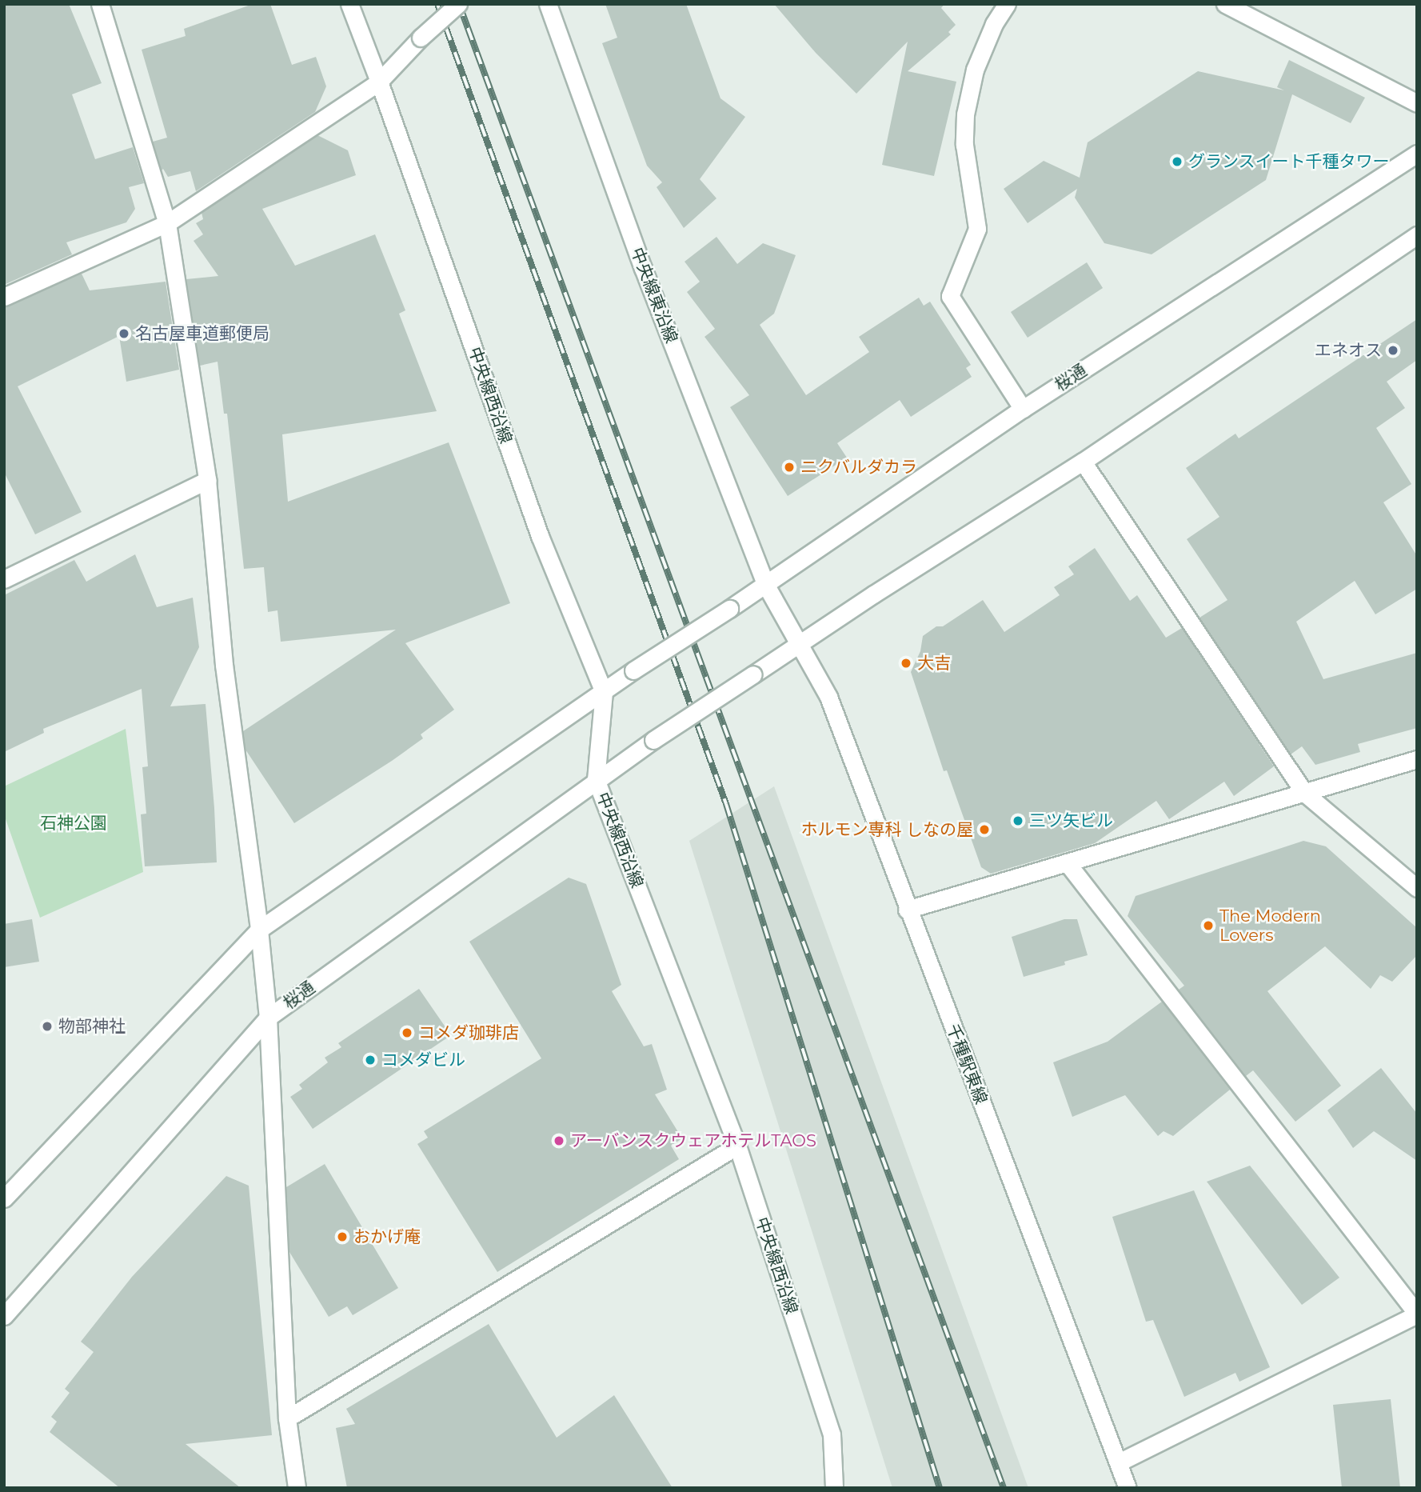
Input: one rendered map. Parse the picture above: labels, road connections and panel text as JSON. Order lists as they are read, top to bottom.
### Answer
{
  "streets": {
    "street": [
      "中央線東沿線",
      "桜通",
      "中央線西沿線",
      "千種駅東線"
    ]
  },
  "crossings": [
    ["中央線東沿線", "桜通"],
    ["中央線東沿線", "千種駅東線"],
    ["桜通", "中央線西沿線"],
    ["桜通", "千種駅東線"]
  ],
  "parks": ["石神公園"],
  "places": [
    "グランスイート千種タワー",
    "名古屋車道郵便局",
    "エネオス",
    "ニクバルダカラ",
    "大吉",
    "三ツ矢ビル",
    "ホルモン専科 しなの屋",
    "The Modern Lovers",
    "物部神社",
    "コメダ珈琲店",
    "コメダビル",
    "アーバンスクウェアホテルTAOS",
    "おかげ庵"
  ]
}
